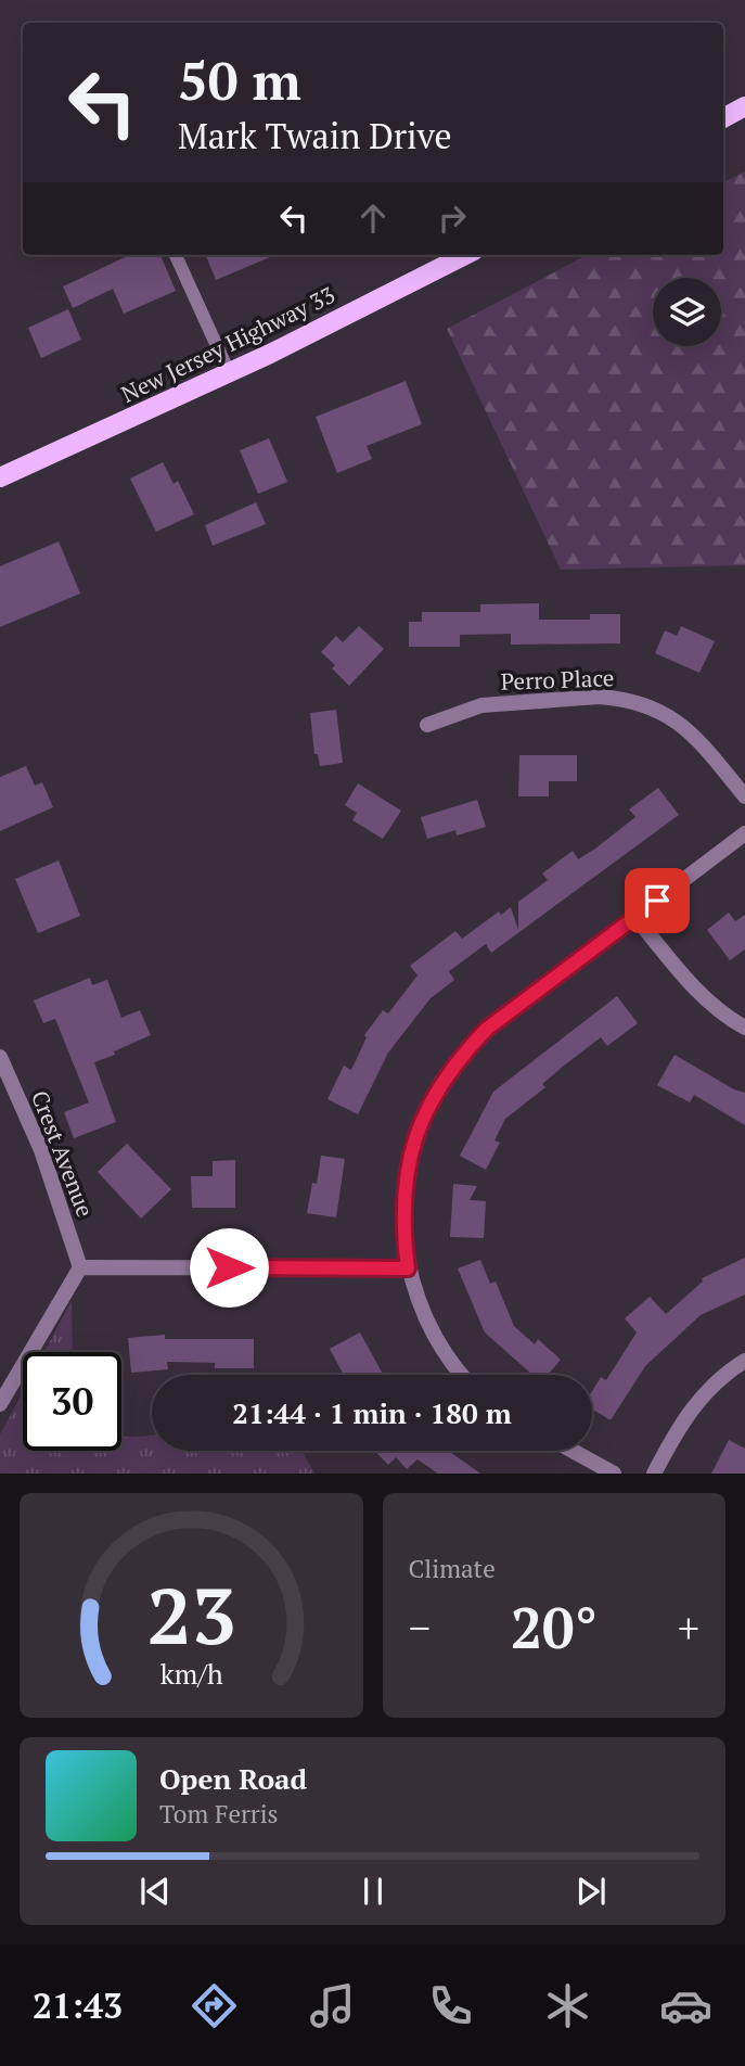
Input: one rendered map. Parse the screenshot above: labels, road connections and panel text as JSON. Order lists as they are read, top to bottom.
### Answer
{
  "streets": {
    "main road": ["New Jersey Highway 33"],
    "street": ["Perro Place", "Crest Avenue"]
  },
  "page": {
    "turn": ["50 m", "Mark Twain Drive"],
    "limit": "30",
    "trip": "21:44 · 1 min · 180 m",
    "tile": "Climate",
    "heat": ["−", "20°", "+"],
    "song": ["Open Road", "Tom Ferris"],
    "tabs": "21:43",
    "gauge": ["23", "km/h"]
  }
}
